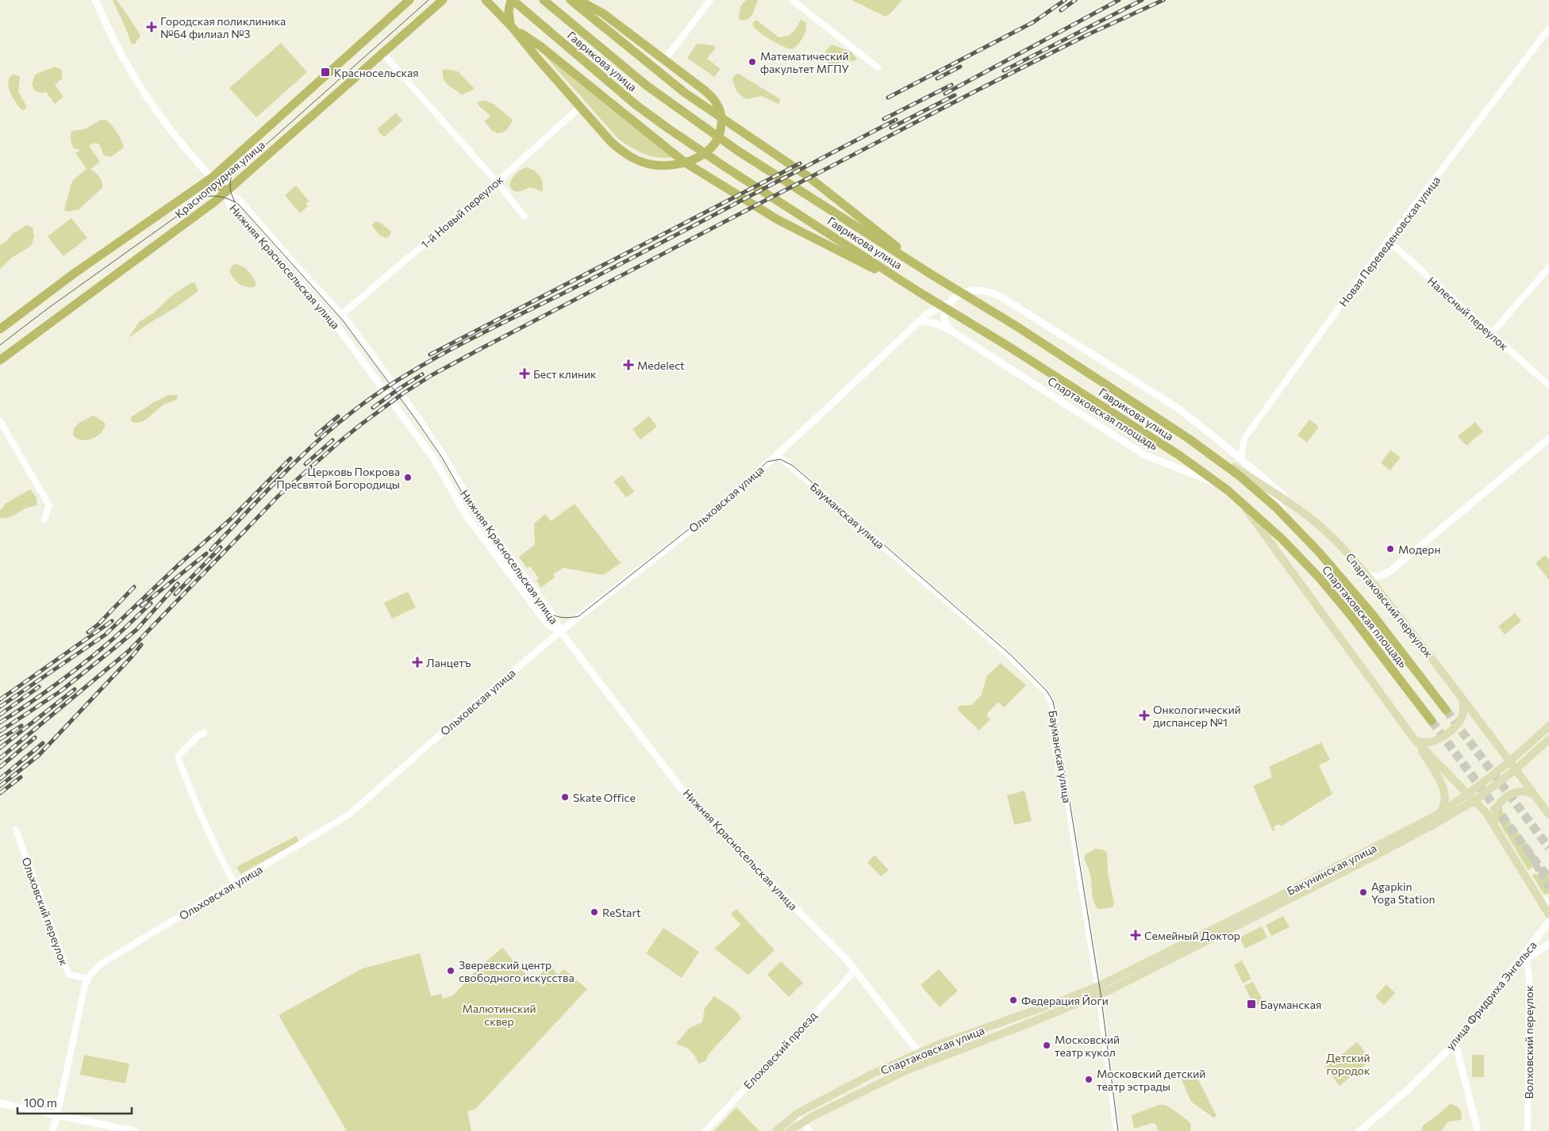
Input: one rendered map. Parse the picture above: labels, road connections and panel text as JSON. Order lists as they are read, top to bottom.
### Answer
{
  "streets": {
    "main road": [
      "Гаврикова улица",
      "Краснопрудная улица",
      "Спартаковская площадь",
      "Спартаковский переулок",
      "Бакунинская улица",
      "Спартаковская улица"
    ],
    "street": [
      "1-й Новый переулок",
      "Новая Переведеновская улица",
      "Нижняя Красносельская улица",
      "Налесный переулок",
      "Ольховская улица",
      "Бауманская улица",
      "Ольховский переулок",
      "улица Фридриха Энгельса",
      "Волховский переулок",
      "Елоховский проезд"
    ]
  },
  "crossings": [
    ["Гаврикова улица", "Спартаковская площадь"],
    ["Гаврикова улица", "Спартаковский переулок"],
    ["Краснопрудная улица", "Нижняя Красносельская улица"],
    ["1-й Новый переулок", "Нижняя Красносельская улица"],
    ["Новая Переведеновская улица", "Налесный переулок"],
    ["Нижняя Красносельская улица", "Ольховская улица"],
    ["Нижняя Красносельская улица", "Елоховский проезд"],
    ["Нижняя Красносельская улица", "Спартаковская улица"],
    ["Спартаковская площадь", "Ольховская улица"],
    ["Ольховская улица", "Бауманская улица"],
    ["Ольховская улица", "Ольховский переулок"],
    ["Бауманская улица", "Бакунинская улица"],
    ["Бауманская улица", "Спартаковская улица"],
    ["Спартаковский переулок", "Бакунинская улица"],
    ["Бакунинская улица", "Спартаковская улица"],
    ["улица Фридриха Энгельса", "Волховский переулок"]
  ],
  "parks": ["Малютинский сквер", "Детский городок"],
  "places": {
    "health": [
      "Городская поликлиника №64 филиал №3",
      "Medelect",
      "Бест клиник",
      "Ланцетъ",
      "Онкологический диспансер №1",
      "Семейный Доктор"
    ],
    "other": [
      "Математический факультет МГПУ",
      "Церковь Покрова Пресвятой Богородицы",
      "Модерн",
      "Skate Office",
      "Agapkin Yoga Station",
      "ReStart",
      "Зверевский центр свободного искусства",
      "Федерация Йоги",
      "Московский театр кукол",
      "Московский детский театр эстрады"
    ],
    "transit": ["Красносельская", "Бауманская"]
  },
  "scale_bar": "100 m"
}
